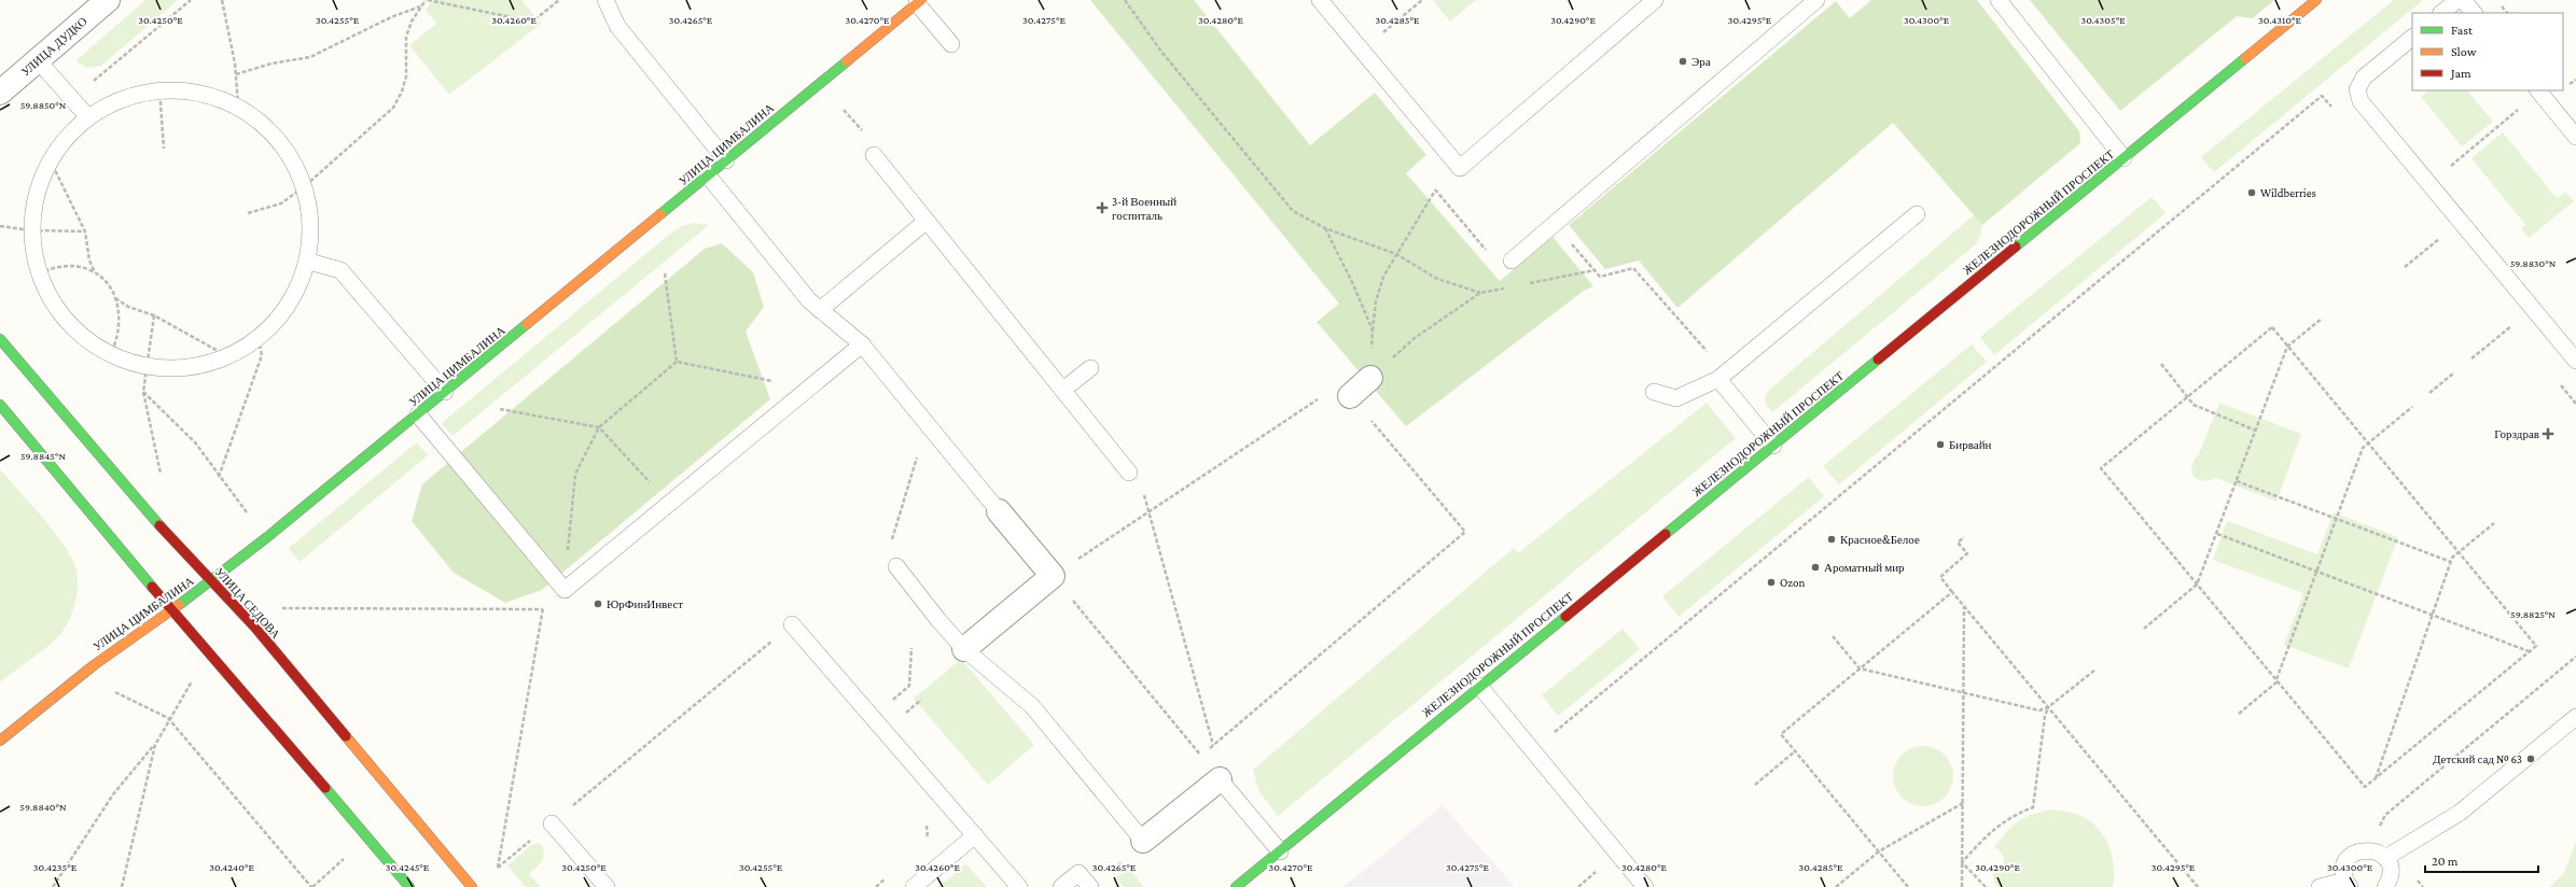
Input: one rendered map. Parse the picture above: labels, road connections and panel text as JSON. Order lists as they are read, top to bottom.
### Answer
{
  "streets": {
    "street": [
      "УЛИЦА ДУДКО",
      "УЛИЦА ЦИМБАЛИНА",
      "ЖЕЛЕЗНОДОРОЖНЫЙ ПРОСПЕКТ",
      "УЛИЦА СЕДОВА"
    ]
  },
  "crossings": [
    ["УЛИЦА ЦИМБАЛИНА", "УЛИЦА СЕДОВА"]
  ],
  "places": {
    "other": [
      "Эра",
      "Wildberries",
      "Бирвайн",
      "Красное&Белое",
      "Ароматный мир",
      "Ozon",
      "ЮрФинИнвест",
      "Детский сад № 63"
    ],
    "health": ["3-й Военный госпиталь", "Горздрав"]
  },
  "legend": ["Fast", "Slow", "Jam"],
  "scale_bar": "20 m",
  "coordinates": [
    "30.4250°E",
    "30.4255°E",
    "30.4260°E",
    "30.4265°E",
    "30.4270°E",
    "30.4275°E",
    "30.4280°E",
    "30.4290°E",
    "30.4295°E",
    "30.4305°E",
    "30.4285°E",
    "30.4300°E",
    "30.4310°E",
    "59.8850°N",
    "59.8830°N",
    "59.8845°N",
    "59.8825°N",
    "59.8840°N",
    "30.4235°E",
    "30.4240°E",
    "30.4245°E"
  ]
}
